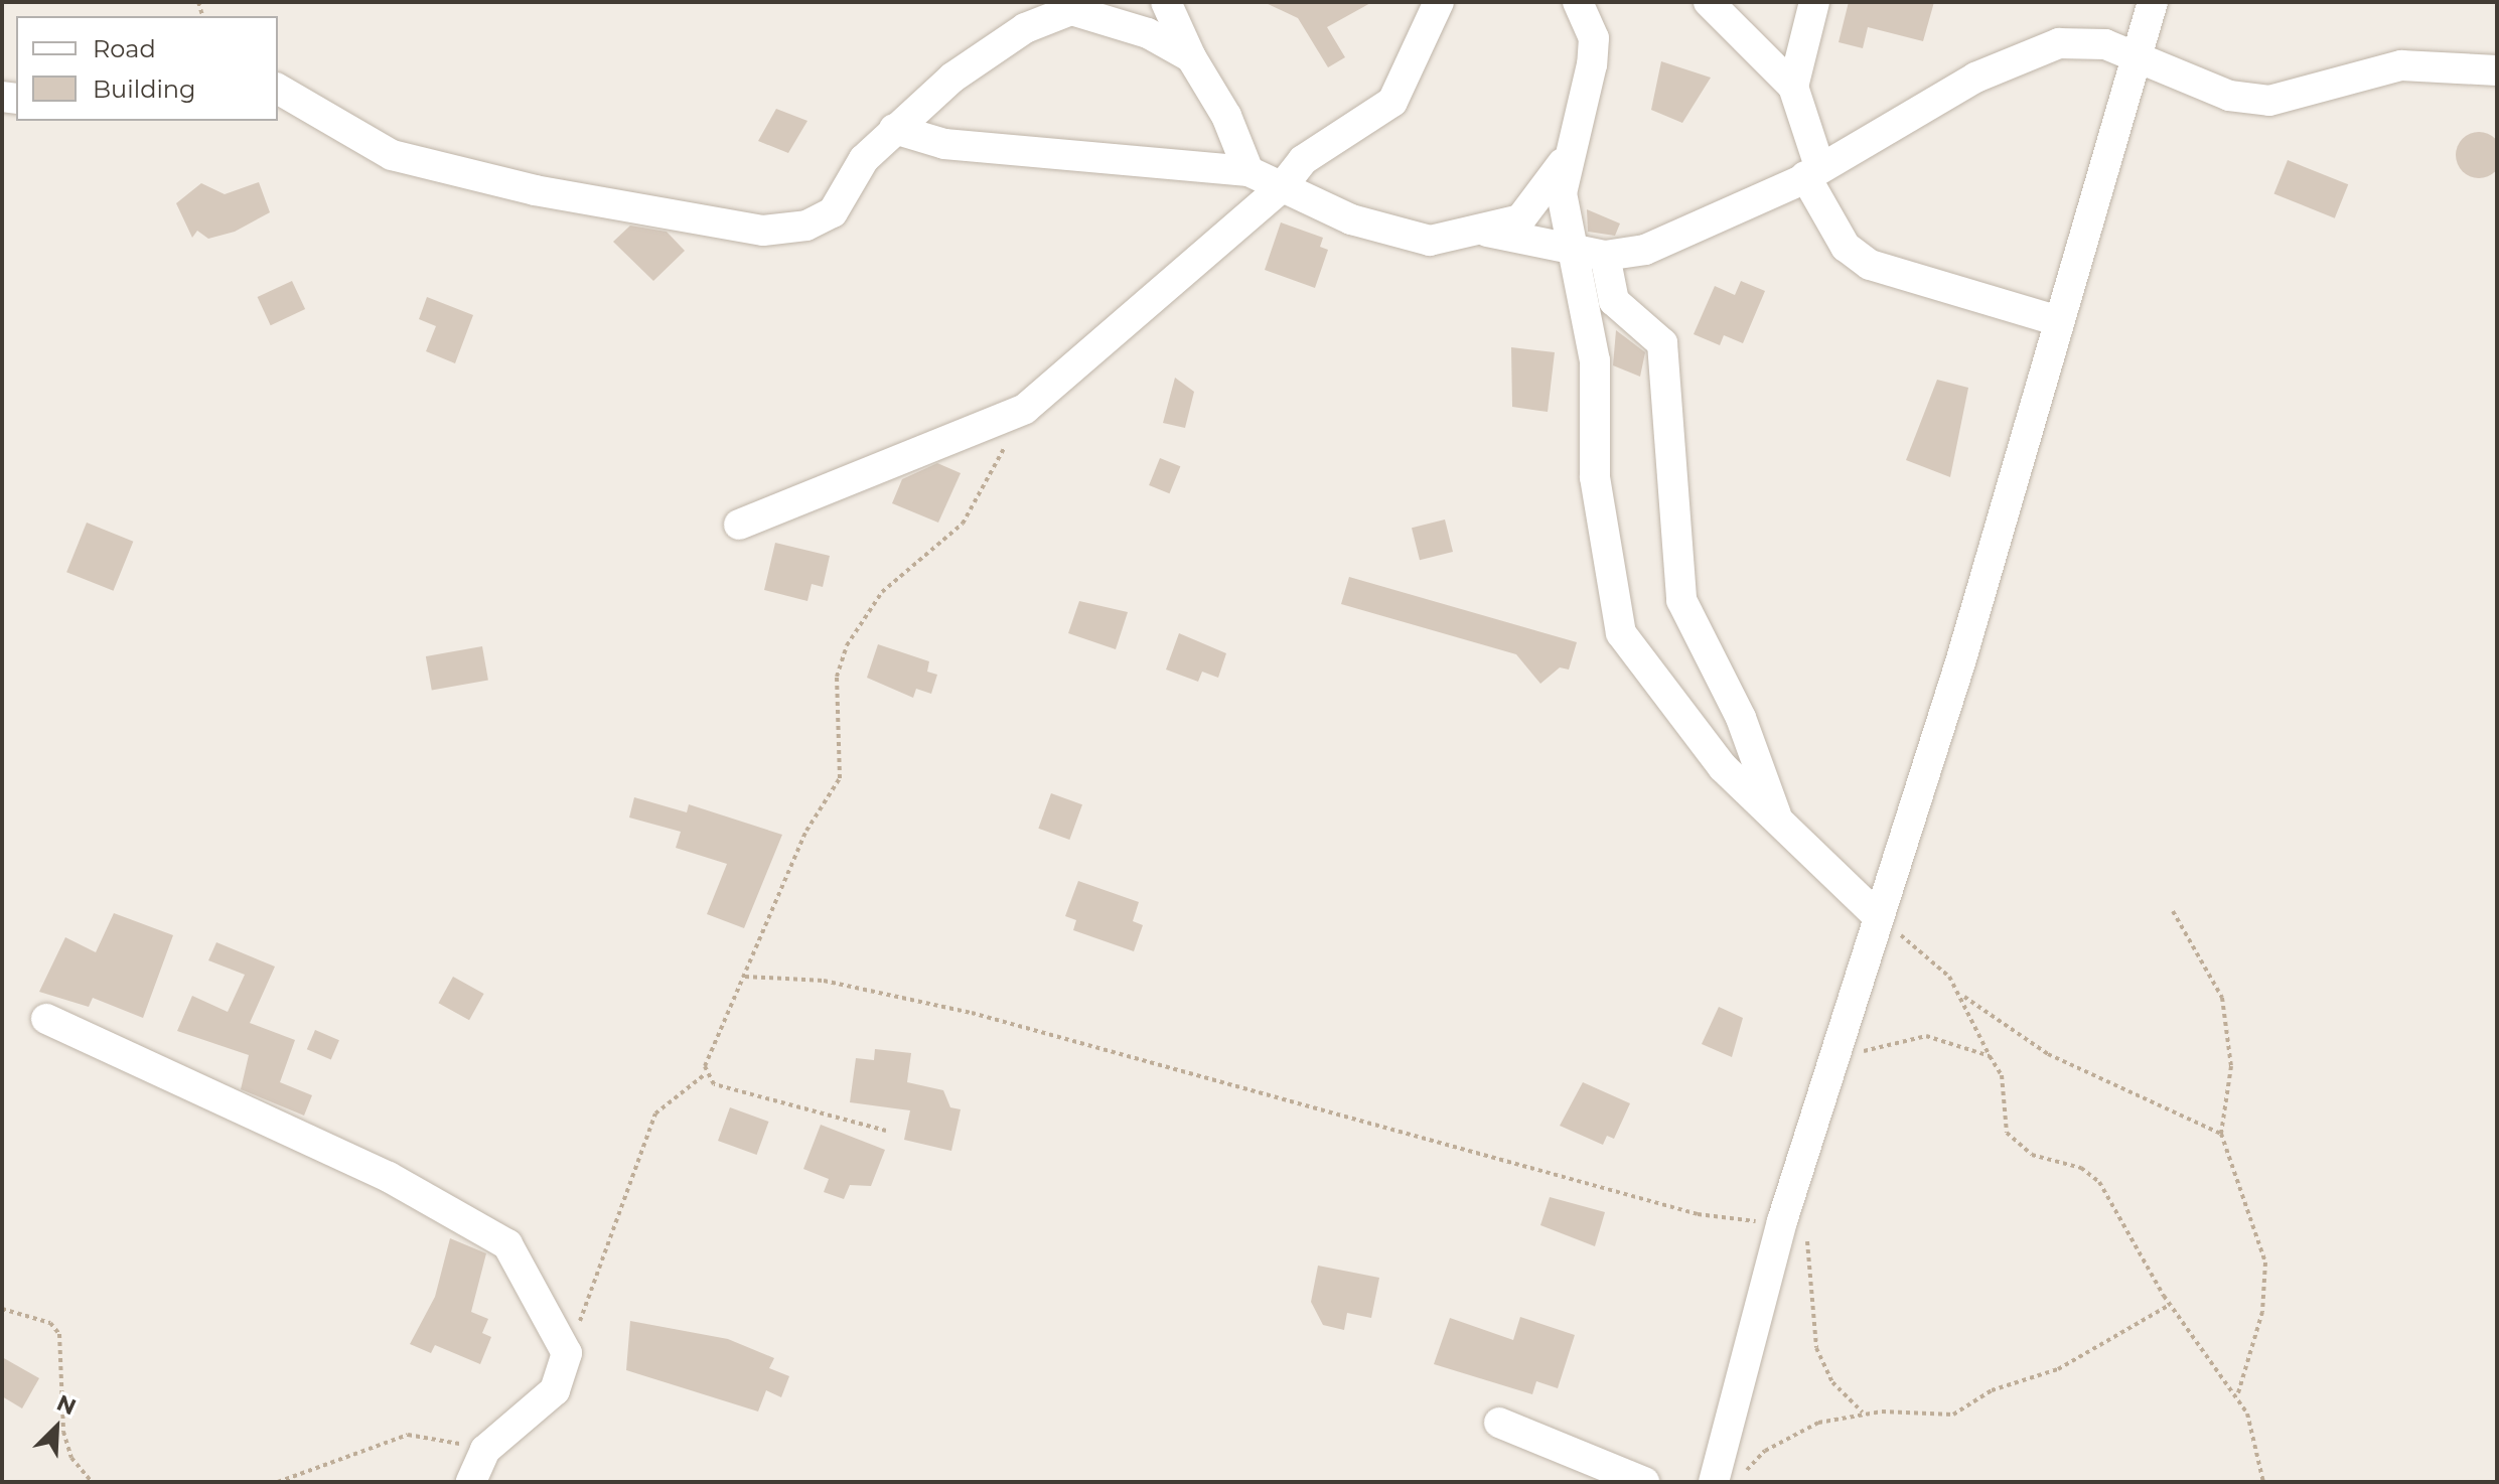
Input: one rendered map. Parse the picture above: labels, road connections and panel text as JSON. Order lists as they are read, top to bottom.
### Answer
{
  "legend": ["Road", "Building"],
  "north": "top right"
}
